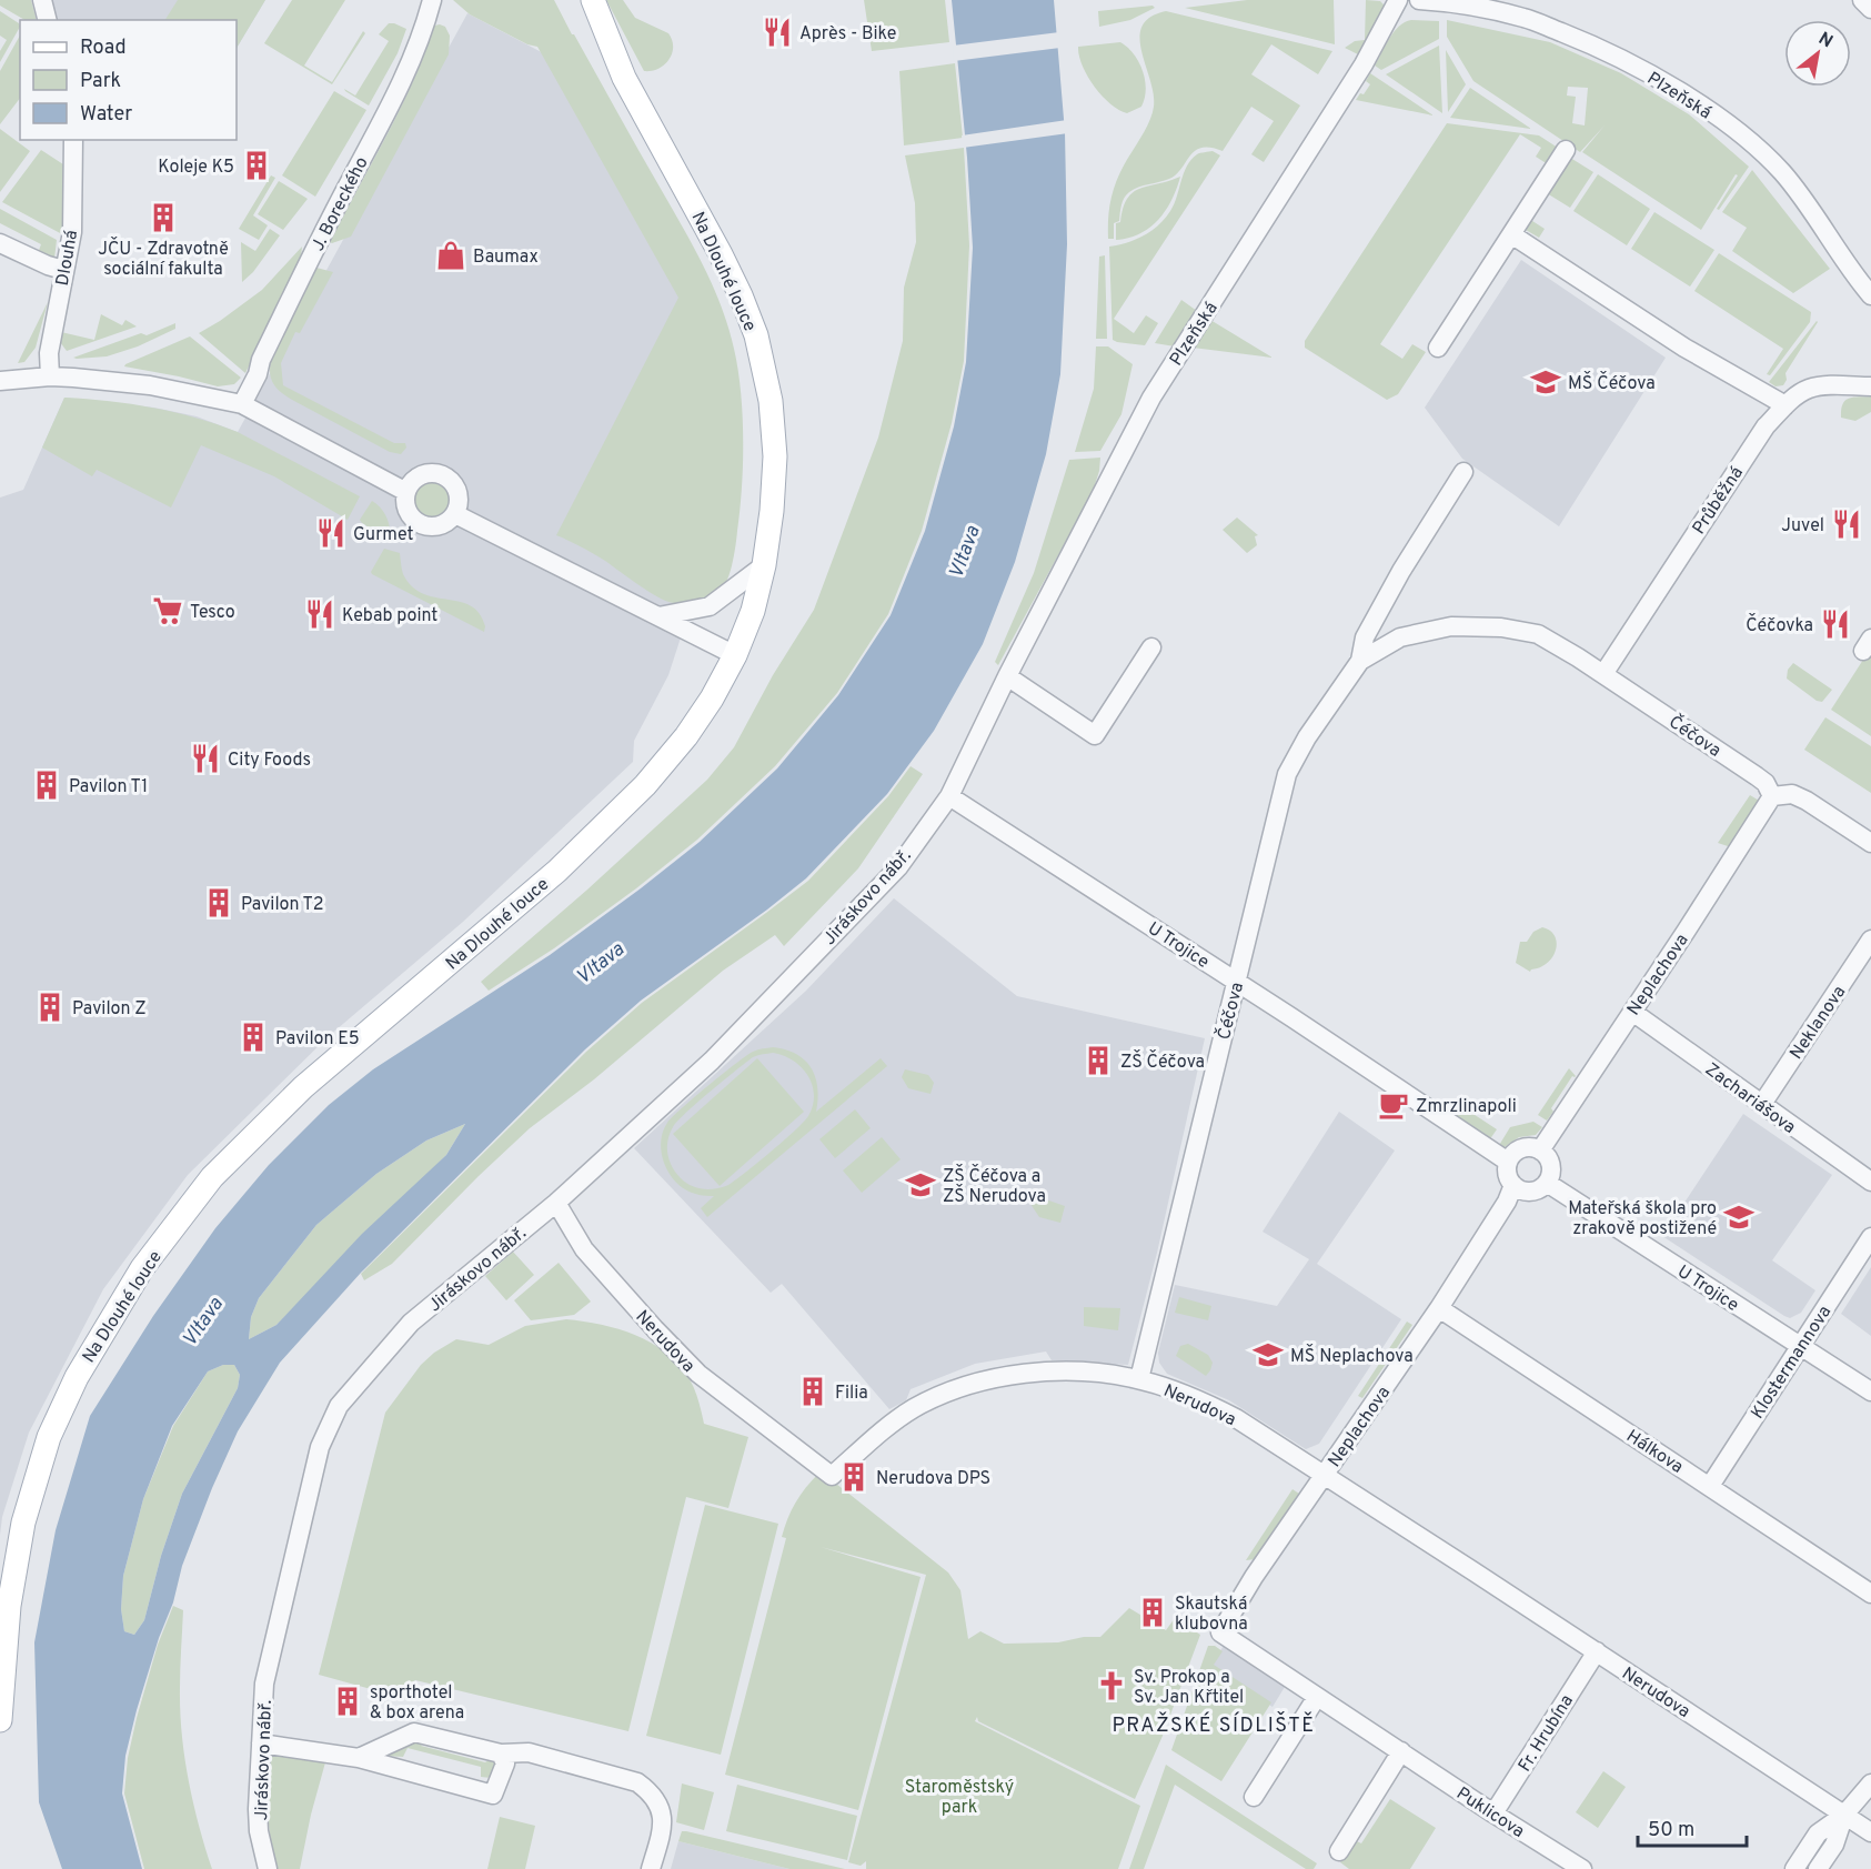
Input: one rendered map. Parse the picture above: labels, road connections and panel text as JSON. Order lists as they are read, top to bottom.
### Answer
{
  "streets": {
    "main road": ["Na Dlouhé louce"],
    "street": [
      "Plzeňská",
      "J. Boreckého",
      "Dlouhá",
      "Průběžná",
      "Čéčova",
      "Jiráskovo nábř.",
      "U Trojice",
      "Neplachova",
      "Neklanova",
      "Zachariášova",
      "Nerudova",
      "Klostermannova",
      "Hálkova",
      "Fr. Hrubína",
      "Puklicova"
    ]
  },
  "crossings": [
    ["Plzeňská", "Jiráskovo nábř."],
    ["Plzeňská", "U Trojice"],
    ["Průběžná", "Čéčova"],
    ["Čéčova", "U Trojice"],
    ["Čéčova", "Neplachova"],
    ["Čéčova", "Nerudova"],
    ["Jiráskovo nábř.", "U Trojice"],
    ["Jiráskovo nábř.", "Nerudova"],
    ["U Trojice", "Neplachova"],
    ["U Trojice", "Klostermannova"],
    ["Neplachova", "Zachariášova"],
    ["Neplachova", "Nerudova"],
    ["Neplachova", "Hálkova"],
    ["Neplachova", "Puklicova"],
    ["Neklanova", "Zachariášova"],
    ["Nerudova", "Fr. Hrubína"],
    ["Klostermannova", "Hálkova"],
    ["Fr. Hrubína", "Puklicova"]
  ],
  "districts": ["PRAŽSKÉ SÍDLIŠTĚ"],
  "water": ["Vltava"],
  "parks": ["Staroměstský park"],
  "places": {
    "restaurant": [
      "Après - Bike",
      "Juvel",
      "Gurmet",
      "Kebab point",
      "Čéčovka",
      "City Foods"
    ],
    "building": [
      "Koleje K5",
      "JČU - Zdravotně sociální fakulta",
      "Pavilon T1",
      "Pavilon T2",
      "Pavilon Z",
      "Pavilon E5",
      "ZŠ Čéčova",
      "Filia",
      "Nerudova DPS",
      "Skautská klubovna",
      "sporthotel & box arena"
    ],
    "shop": ["Baumax"],
    "school or university": [
      "MŠ Čéčova",
      "ZŠ Čéčova a ZŠ Nerudova",
      "Mateřská škola pro zrakově postižené",
      "MŠ Neplachova"
    ],
    "supermarket": ["Tesco"],
    "cafe": ["Zmrzlinapoli"],
    "church": ["Sv. Prokop a Sv. Jan Křtitel"]
  },
  "legend": ["Road", "Park", "Water"],
  "scale_bar": "50 m",
  "north": "top right"
}
